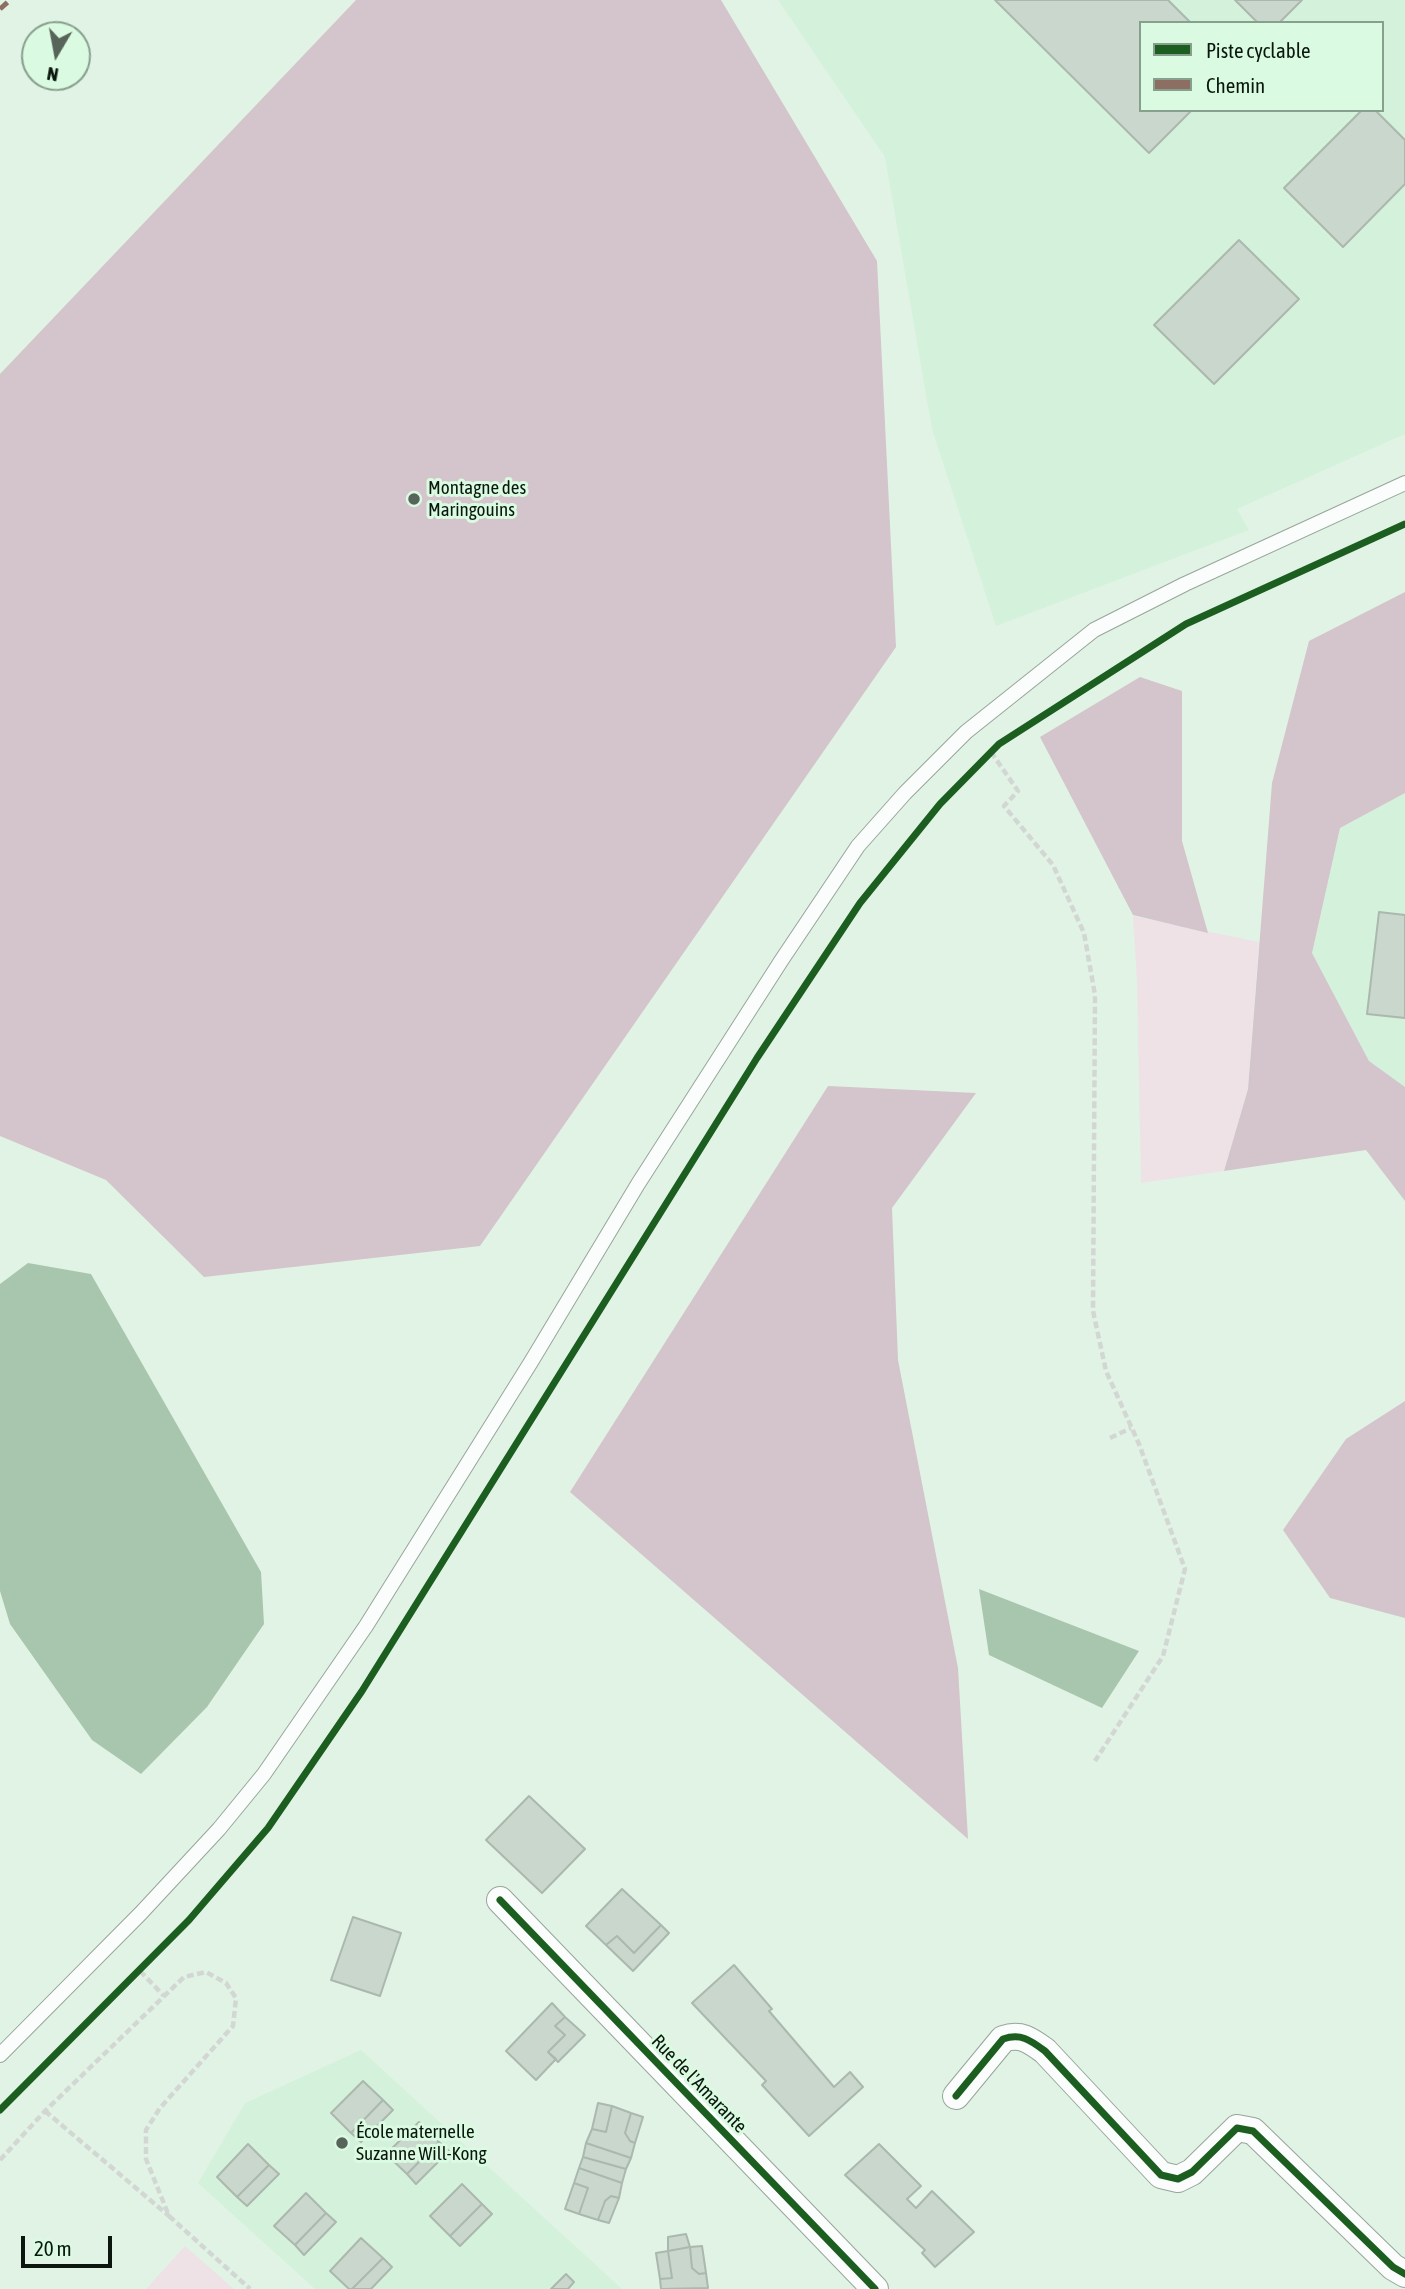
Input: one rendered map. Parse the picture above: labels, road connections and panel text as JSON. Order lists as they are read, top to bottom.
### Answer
{
  "streets": {
    "street": ["Rue de l'Amarante"]
  },
  "places": ["Montagne des Maringouins", "École maternelle Suzanne Will-Kong"],
  "legend": ["Piste cyclable", "Chemin"],
  "scale_bar": "20 m",
  "north": "bottom"
}
